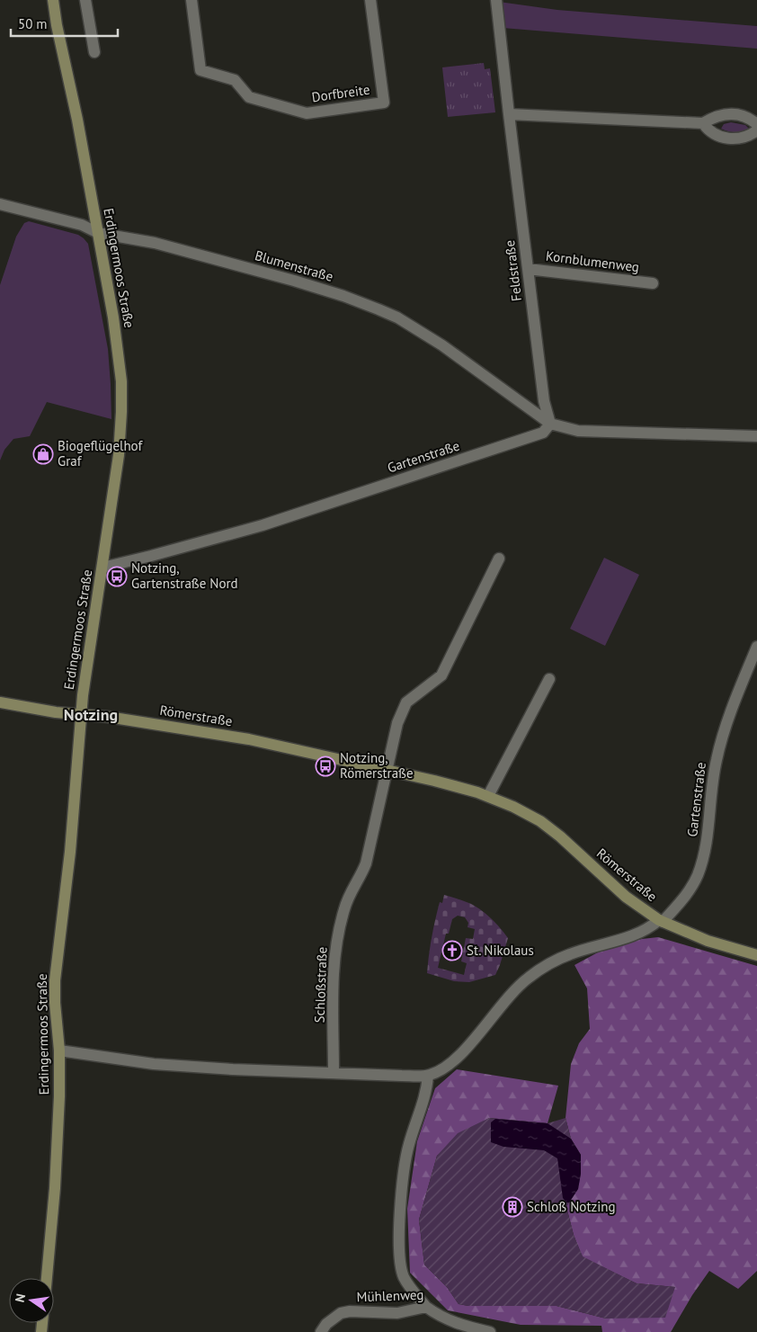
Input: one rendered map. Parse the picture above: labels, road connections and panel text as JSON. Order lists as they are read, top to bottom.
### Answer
{
  "streets": {
    "street": [
      "Dorfbreite",
      "Kornblumenweg",
      "Blumenstraße",
      "Erdingermoos Straße",
      "Feldstraße",
      "Gartenstraße",
      "Römerstraße",
      "Schloßstraße",
      "Mühlenweg"
    ]
  },
  "crossings": [
    ["Kornblumenweg", "Feldstraße"],
    ["Blumenstraße", "Erdingermoos Straße"],
    ["Blumenstraße", "Feldstraße"],
    ["Blumenstraße", "Gartenstraße"],
    ["Erdingermoos Straße", "Gartenstraße"],
    ["Erdingermoos Straße", "Römerstraße"],
    ["Feldstraße", "Gartenstraße"],
    ["Gartenstraße", "Römerstraße"],
    ["Römerstraße", "Schloßstraße"]
  ],
  "districts": ["Notzing"],
  "places": {
    "shop": ["Biogeflügelhof Graf"],
    "bus stop": ["Notzing, Gartenstraße Nord", "Notzing, Römerstraße"],
    "church": ["St. Nikolaus"],
    "building": ["Schloß Notzing"]
  },
  "scale_bar": "50 m",
  "north": "left"
}
